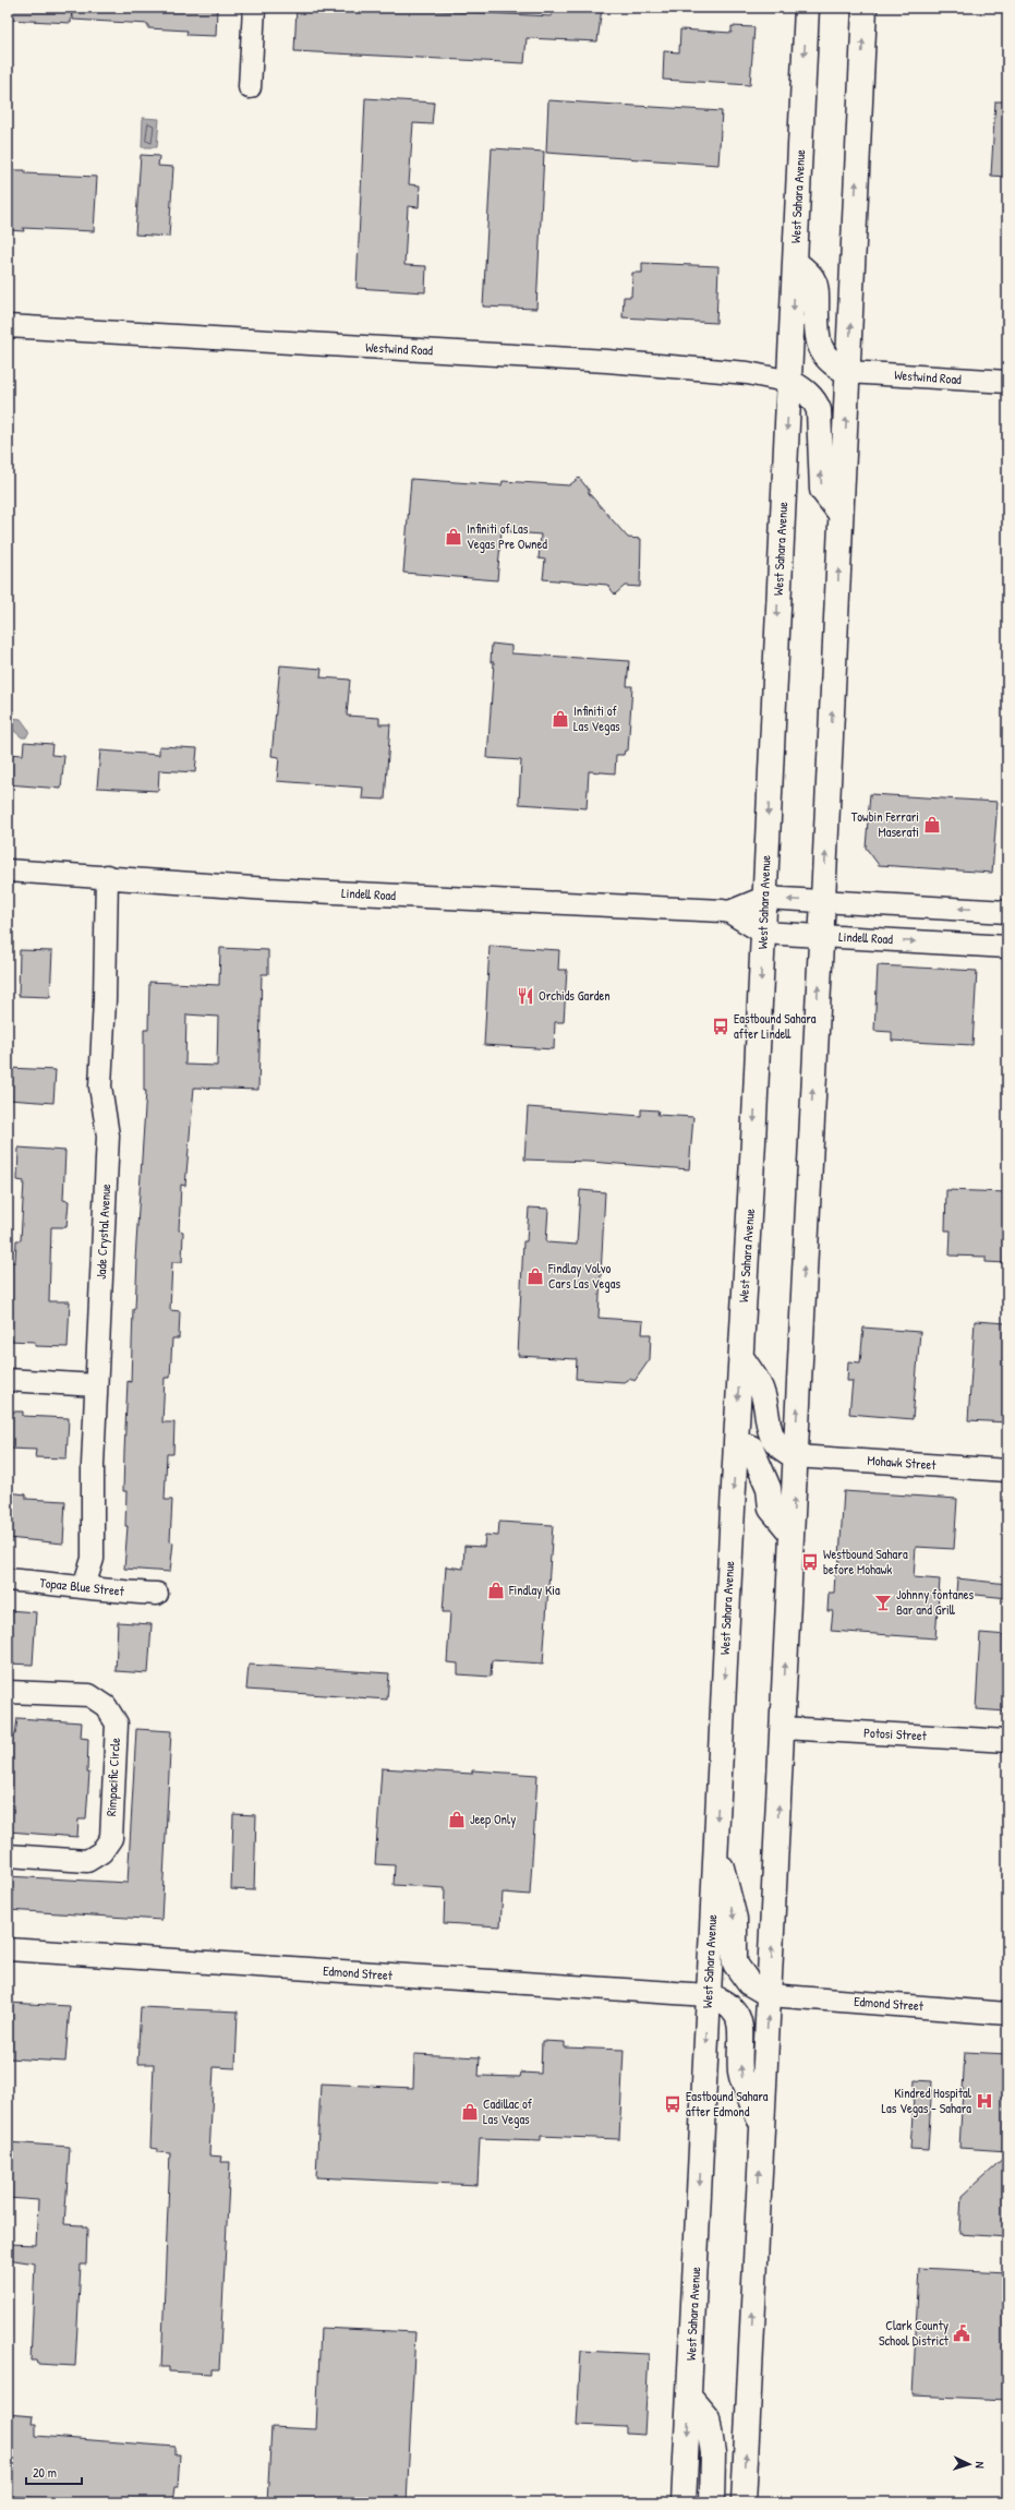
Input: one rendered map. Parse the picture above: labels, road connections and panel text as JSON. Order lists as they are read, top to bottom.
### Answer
{
  "streets": {
    "main road": ["West Sahara Avenue"],
    "street": [
      "Westwind Road",
      "Lindell Road",
      "Jade Crystal Avenue",
      "Mohawk Street",
      "Topaz Blue Street",
      "Potosi Street",
      "Rimpacific Circle",
      "Edmond Street"
    ]
  },
  "crossings": [
    ["West Sahara Avenue", "Westwind Road"],
    ["West Sahara Avenue", "Lindell Road"],
    ["West Sahara Avenue", "Edmond Street"],
    ["Lindell Road", "Jade Crystal Avenue"],
    ["Jade Crystal Avenue", "Topaz Blue Street"]
  ],
  "places": {
    "shop": [
      "Infiniti of Las Vegas Pre Owned",
      "Infiniti of Las Vegas",
      "Towbin Ferrari Maserati",
      "Findlay Volvo Cars Las Vegas",
      "Findlay Kia",
      "Jeep Only",
      "Cadillac of Las Vegas"
    ],
    "restaurant": ["Orchids Garden"],
    "bus stop": ["Eastbound Sahara after Lindell", "Westbound Sahara before Mohawk", "Eastbound Sahara after Edmond"],
    "bar": ["Johnny fontanes Bar and Grill"],
    "hospital": ["Kindred Hospital Las Vegas - Sahara"],
    "public building": ["Clark County School District"]
  },
  "scale_bar": "20 m",
  "north": "right"
}
